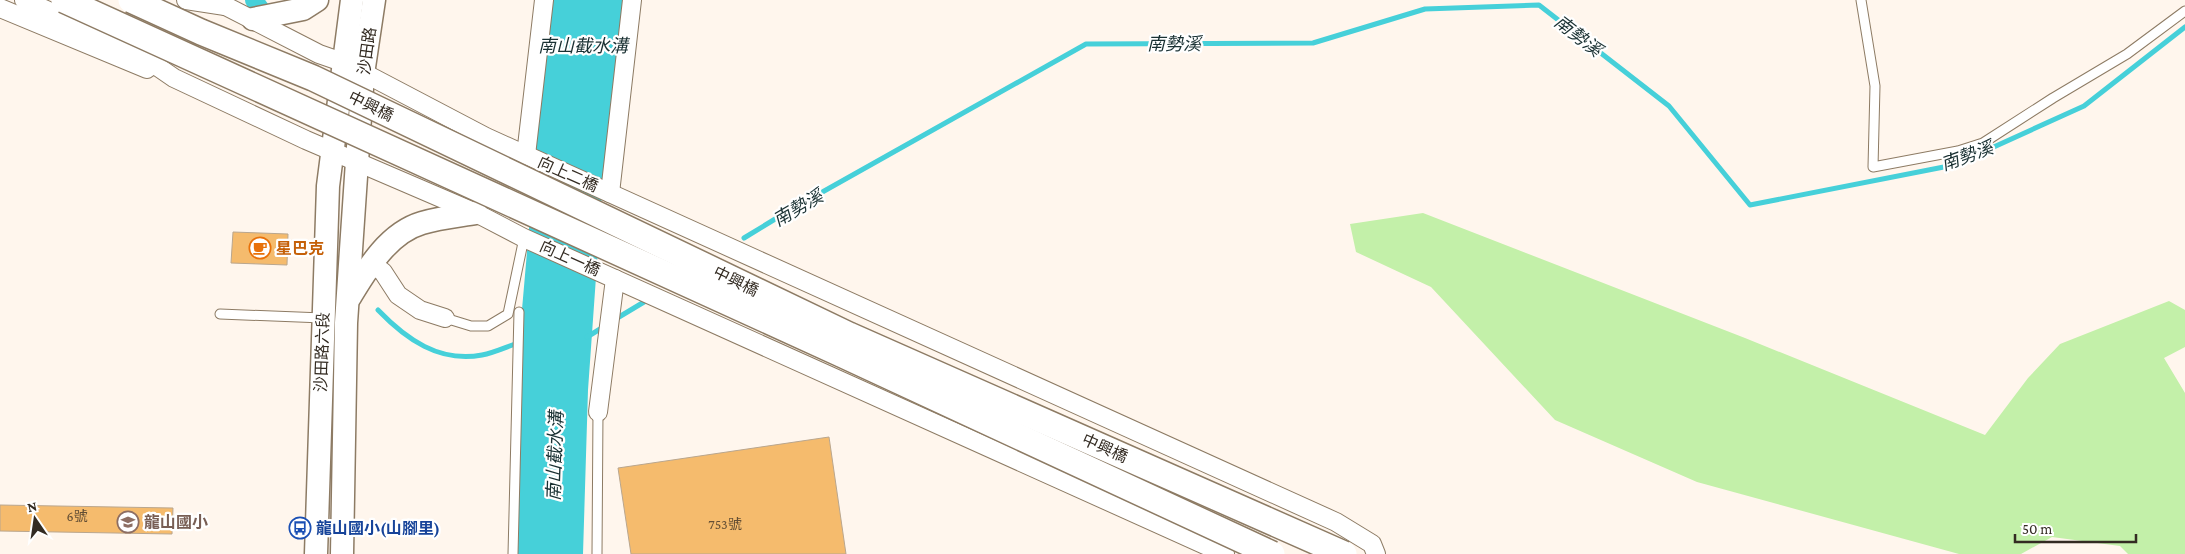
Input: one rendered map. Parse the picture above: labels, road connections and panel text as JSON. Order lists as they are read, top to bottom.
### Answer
{
  "streets": {
    "main road": ["中興橋"],
    "street": [
      "沙田路",
      "向上二橋",
      "向上一橋",
      "沙田路六段"
    ]
  },
  "crossings": [
    ["沙田路", "向上二橋"],
    ["沙田路", "沙田路六段"]
  ],
  "water": ["南勢溪", "南山截水溝"],
  "places": {
    "cafe": ["星巴克"],
    "school or university": ["龍山國小"],
    "bus stop": ["龍山國小(山腳里)"]
  },
  "house_numbers": ["6號", "753號"],
  "scale_bar": "50 m",
  "north": "top"
}
